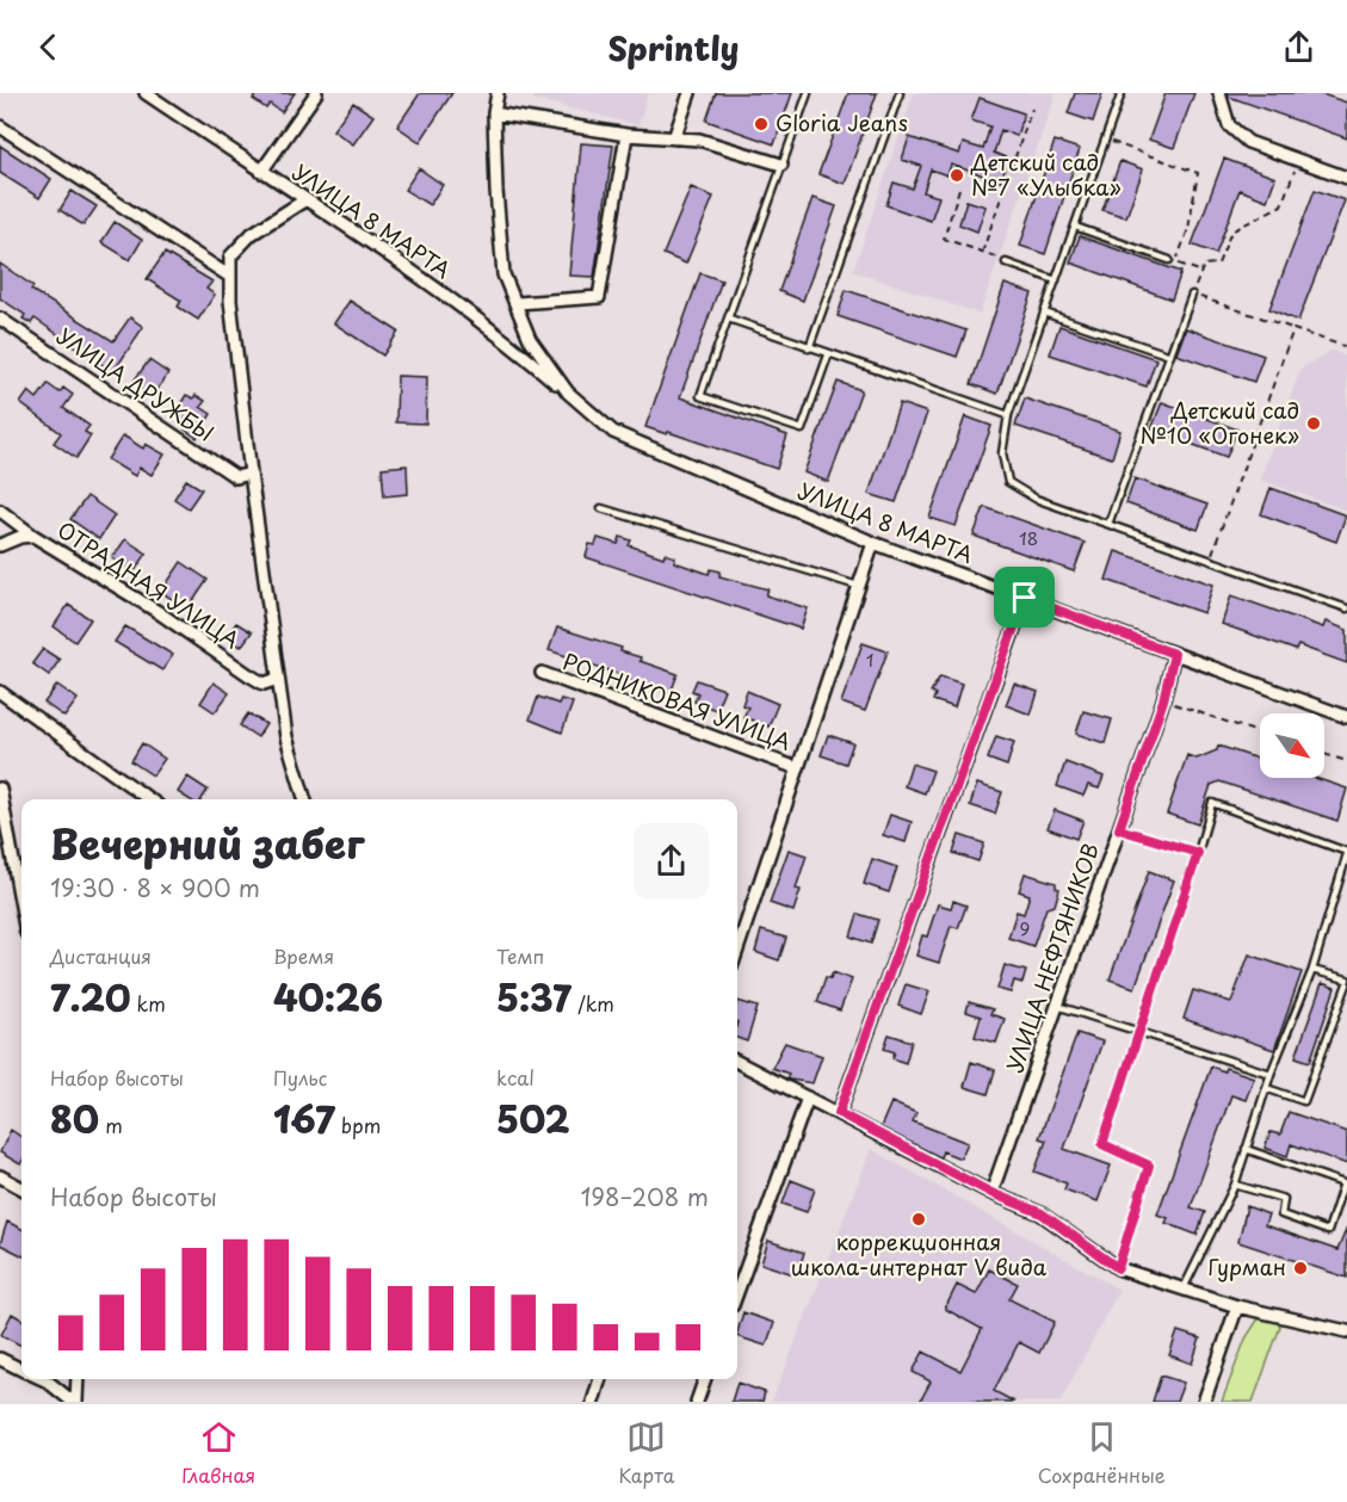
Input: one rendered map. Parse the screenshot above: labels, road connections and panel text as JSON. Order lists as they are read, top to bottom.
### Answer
{
  "streets": {
    "street": [
      "УЛИЦА 8 МАРТА",
      "УЛИЦА ДРУЖБЫ",
      "ОТРАДНАЯ УЛИЦА",
      "РОДНИКОВАЯ УЛИЦА",
      "УЛИЦА НЕФТЯНИКОВ"
    ]
  },
  "crossings": [
    ["УЛИЦА 8 МАРТА", "РОДНИКОВАЯ УЛИЦА"],
    ["УЛИЦА 8 МАРТА", "УЛИЦА НЕФТЯНИКОВ"]
  ],
  "places": [
    "Gloria Jeans",
    "Детский сад №7 «Улыбка»",
    "Детский сад №10 «Огонек»",
    "коррекционная школа-интернат V вида",
    "Гурман"
  ],
  "house_numbers": ["18", "1", "9"],
  "north": "bottom right",
  "page": {
    "header": "Sprintly",
    "heading": ["Вечерний забег", "19:30 · 8 × 900 m"],
    "stats": [
      ["Дистанция", "7.20 km"],
      ["Время", "40:26"],
      ["Темп", "5:37 /km"],
      ["Набор высоты", "80 m"],
      ["Пульс", "167 bpm"],
      ["kcal", "502"]
    ],
    "chart": ["Набор высоты", "198–208 m"],
    "tabs": ["Главная", "Карта", "Сохранённые"]
  }
}
